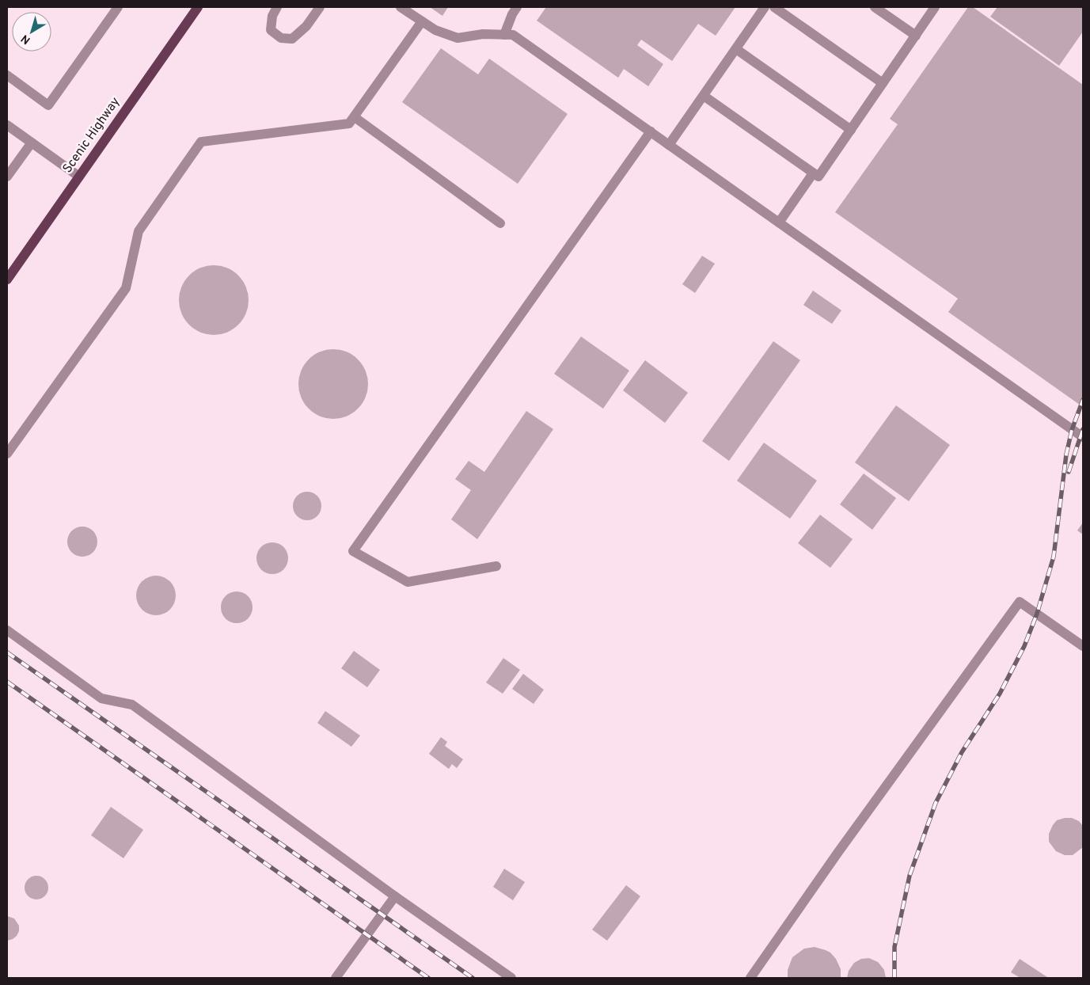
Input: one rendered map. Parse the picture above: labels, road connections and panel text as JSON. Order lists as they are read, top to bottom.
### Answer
{
  "streets": {
    "main road": ["Scenic Highway"]
  },
  "north": "bottom left"
}
